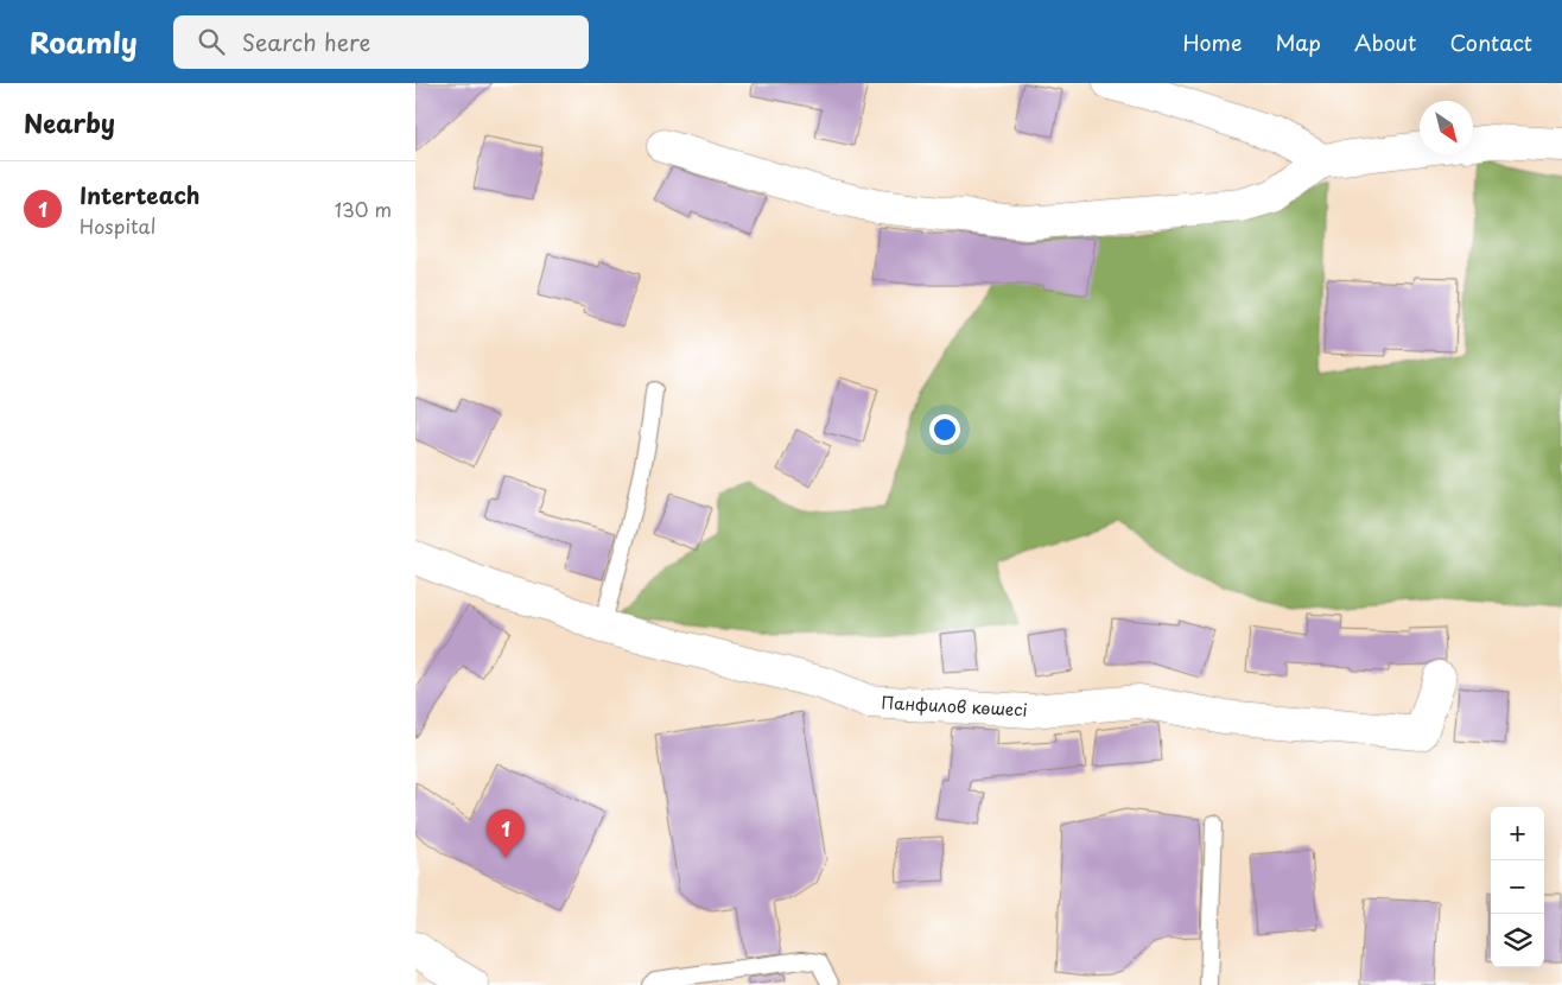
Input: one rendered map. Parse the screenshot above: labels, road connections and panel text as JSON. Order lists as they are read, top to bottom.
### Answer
{
  "streets": {
    "street": ["Панфилов көшесі"]
  },
  "north": "bottom right",
  "page": {
    "header": "Roamly",
    "search": "Search here",
    "nav": [
      "Home",
      "Map",
      "About",
      "Contact"
    ],
    "heading": "Nearby",
    "list": [
      {
        "mark": "1",
        "name": "Interteach",
        "note": "Hospital",
        "value": "130 m"
      }
    ],
    "map_buttons": ["+", "−"],
    "pins": "1"
  }
}
